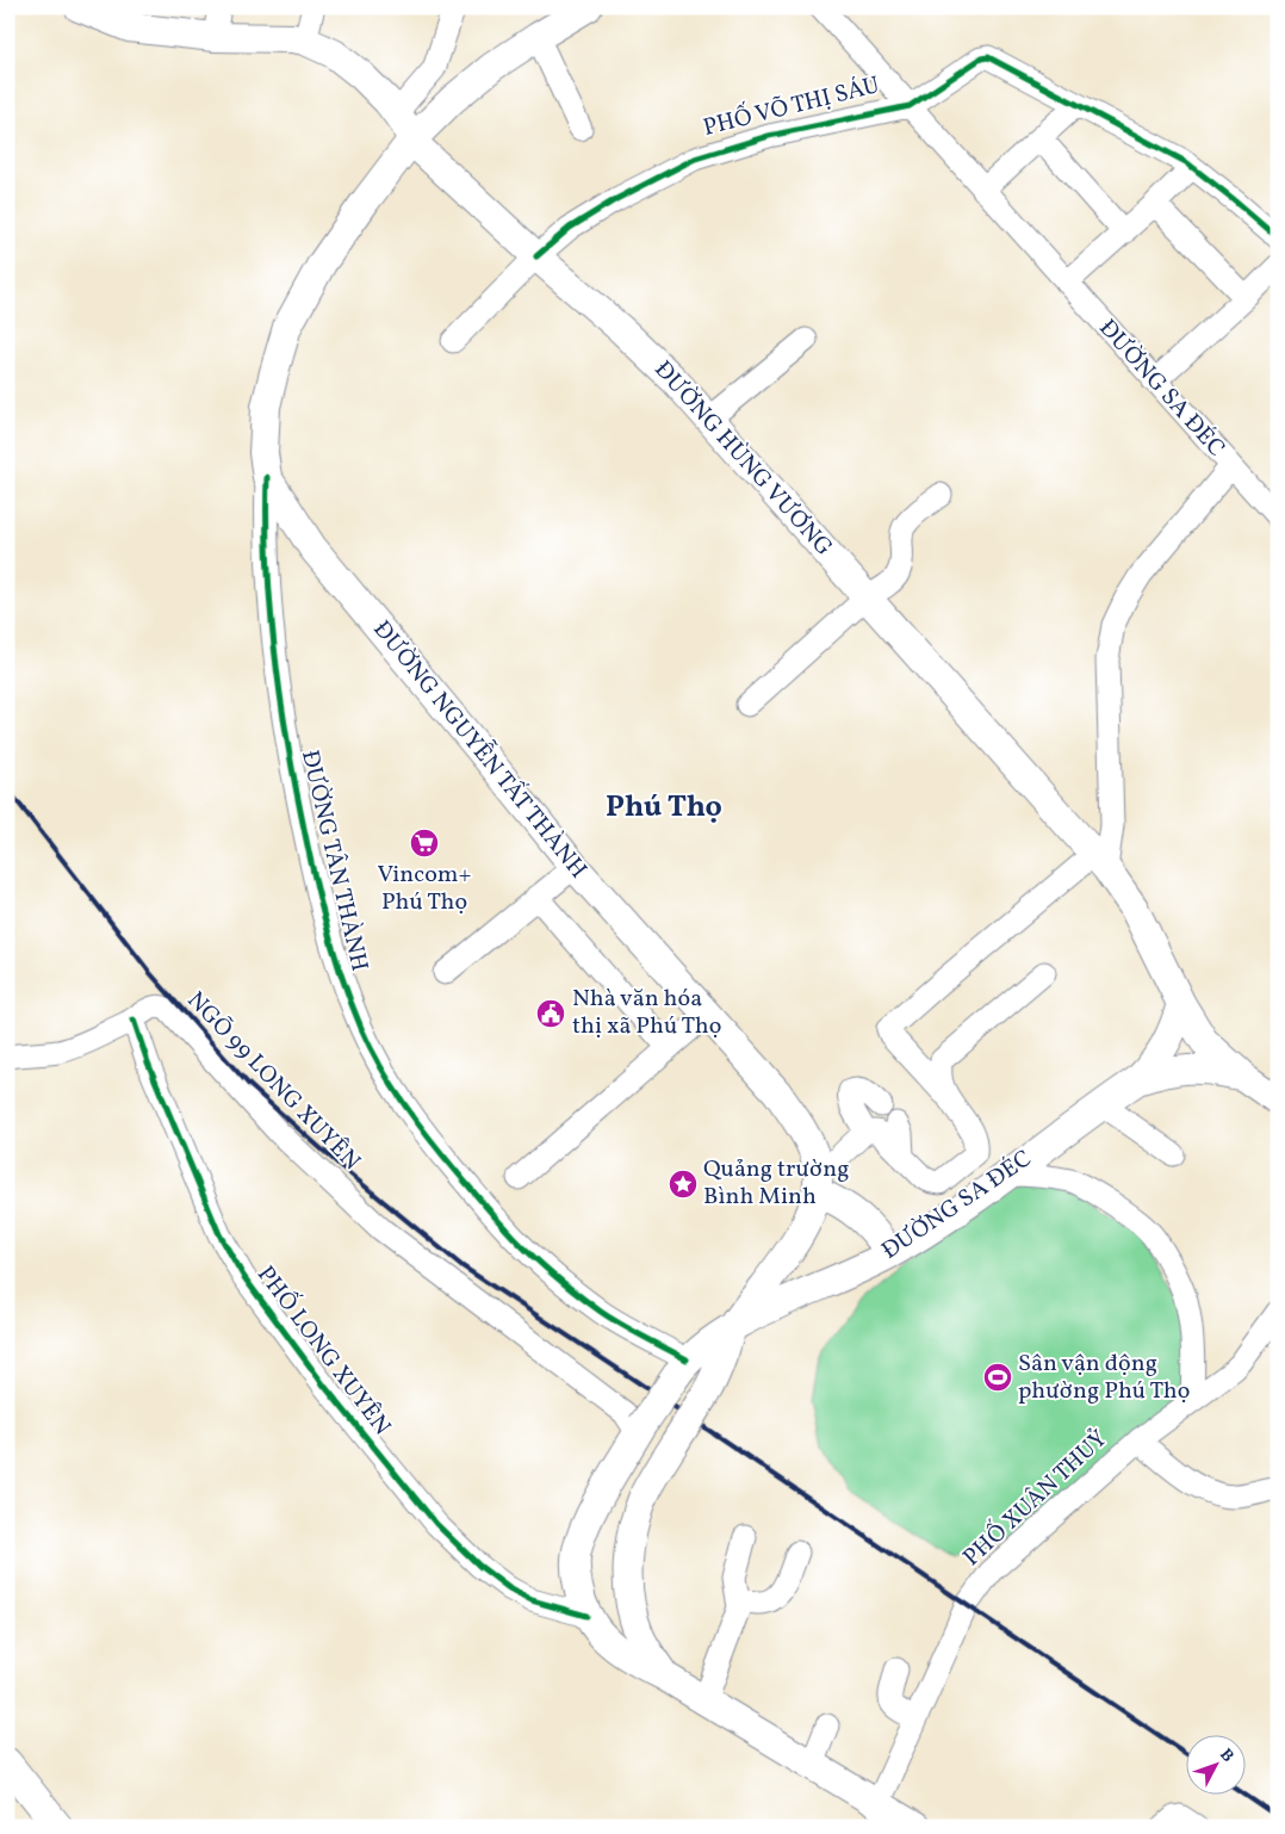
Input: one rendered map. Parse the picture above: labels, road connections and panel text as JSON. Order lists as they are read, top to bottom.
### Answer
{
  "streets": {
    "main road": ["ĐƯỜNG SA ĐÉC", "ĐƯỜNG HÙNG VƯƠNG", "ĐƯỜNG NGUYỄN TẤT THÀNH"],
    "street": [
      "PHỐ VÕ THỊ SÁU",
      "ĐƯỜNG TÂN THÀNH",
      "NGÕ 99 LONG XUYÊN",
      "PHỐ LONG XUYÊN",
      "PHỐ XUÂN THUỶ"
    ]
  },
  "crossings": [
    ["PHỐ VÕ THỊ SÁU", "ĐƯỜNG SA ĐÉC"],
    ["PHỐ VÕ THỊ SÁU", "ĐƯỜNG HÙNG VƯƠNG"],
    ["ĐƯỜNG SA ĐÉC", "ĐƯỜNG HÙNG VƯƠNG"],
    ["ĐƯỜNG HÙNG VƯƠNG", "ĐƯỜNG NGUYỄN TẤT THÀNH"],
    ["ĐƯỜNG NGUYỄN TẤT THÀNH", "ĐƯỜNG TÂN THÀNH"],
    ["NGÕ 99 LONG XUYÊN", "PHỐ LONG XUYÊN"]
  ],
  "districts": ["Phú Thọ"],
  "places": {
    "supermarket": ["Vincom+ Phú Thọ"],
    "public building": ["Nhà văn hóa thị xã Phú Thọ"],
    "place": ["Quảng trường Bình Minh"],
    "sports": ["Sân vận động phường Phú Thọ"]
  },
  "north": "top right"
}
